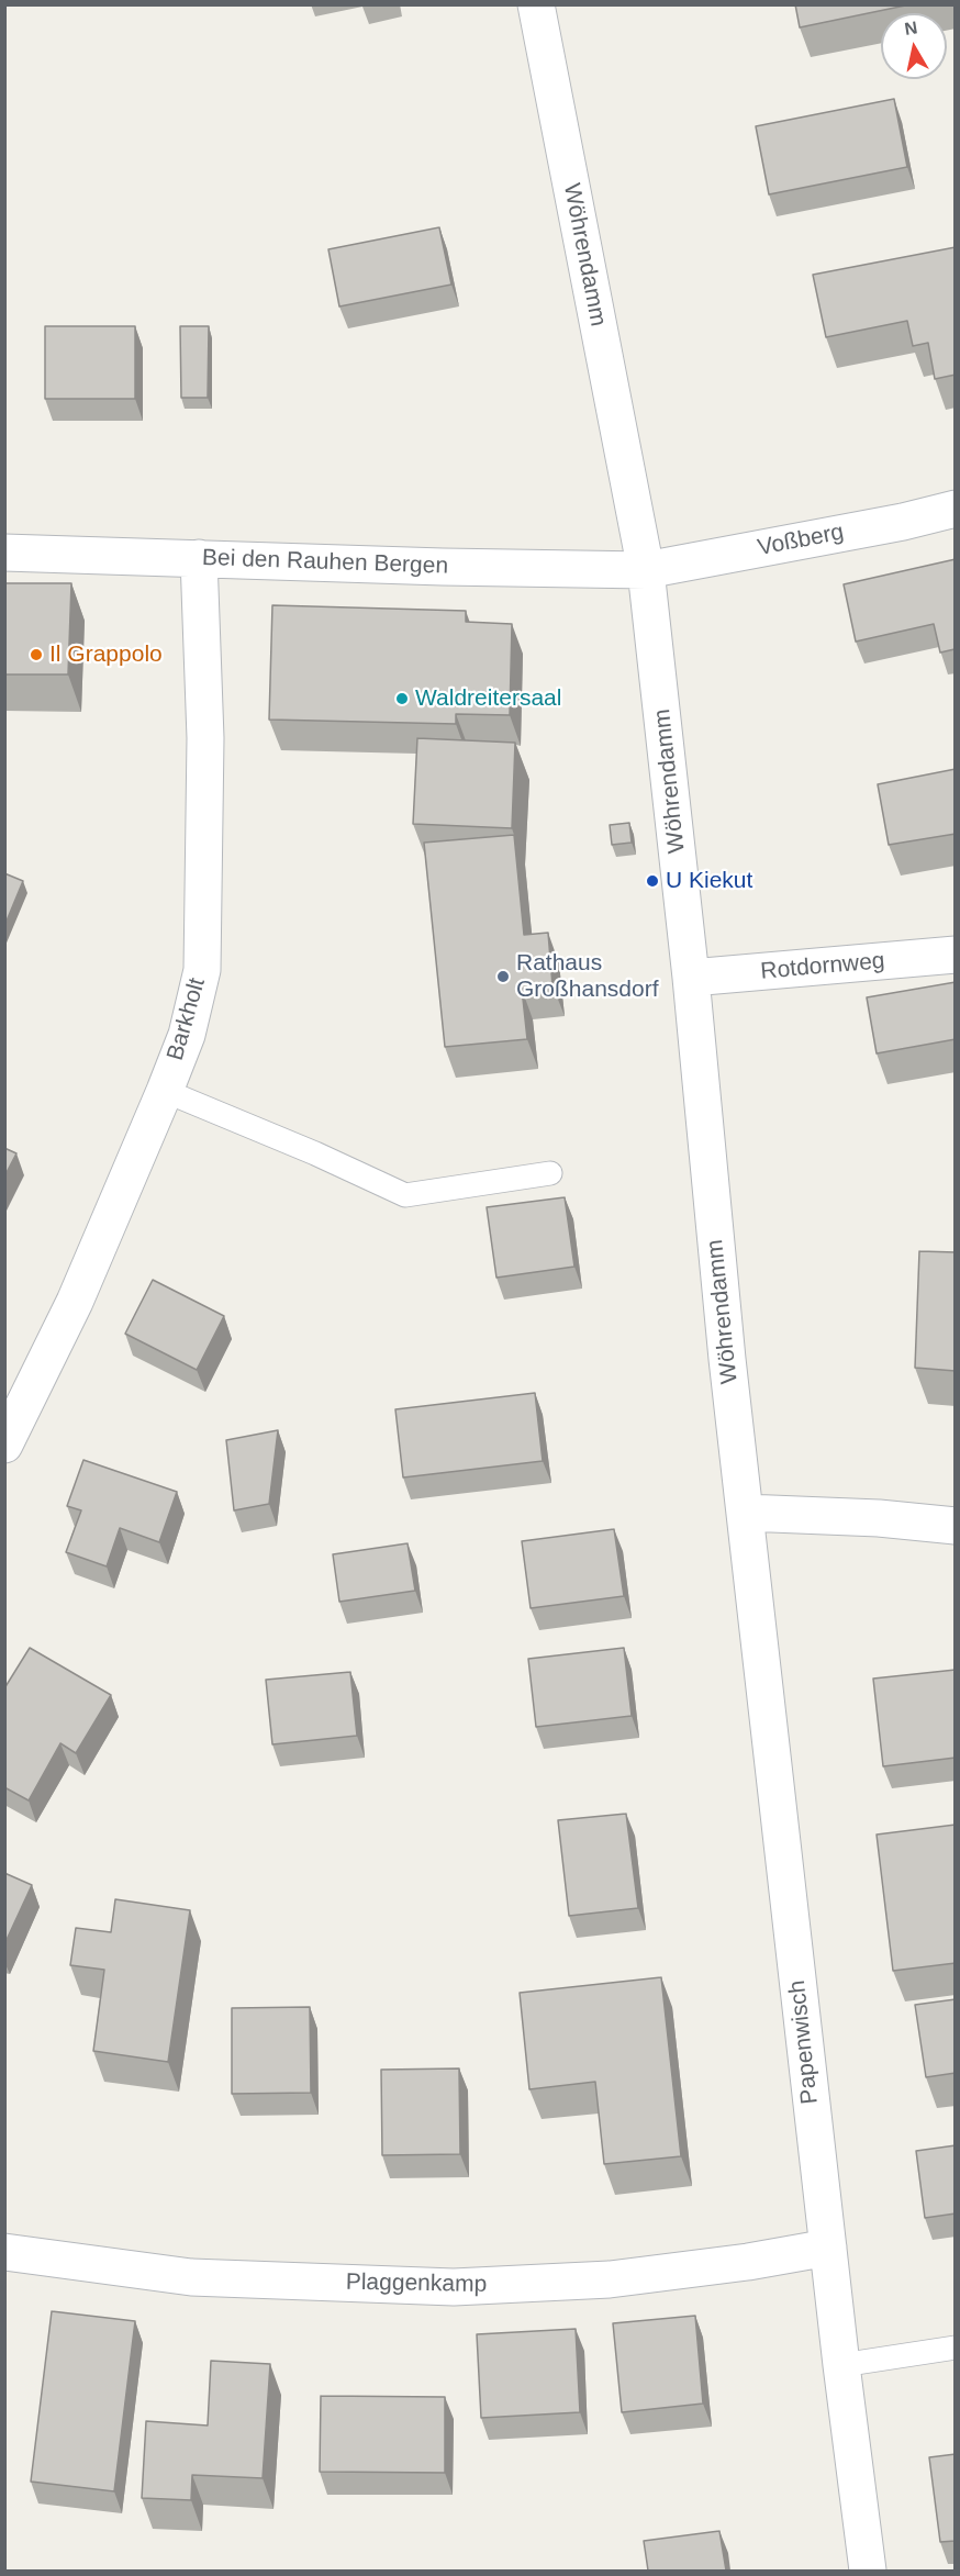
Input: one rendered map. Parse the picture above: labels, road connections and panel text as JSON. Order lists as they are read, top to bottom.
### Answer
{
  "streets": {
    "street": [
      "Wöhrendamm",
      "Voßberg",
      "Bei den Rauhen Bergen",
      "Rotdornweg",
      "Barkholt",
      "Papenwisch",
      "Plaggenkamp"
    ]
  },
  "crossings": [
    ["Wöhrendamm", "Voßberg"],
    ["Wöhrendamm", "Bei den Rauhen Bergen"],
    ["Wöhrendamm", "Rotdornweg"],
    ["Wöhrendamm", "Papenwisch"],
    ["Voßberg", "Bei den Rauhen Bergen"],
    ["Bei den Rauhen Bergen", "Barkholt"],
    ["Papenwisch", "Plaggenkamp"]
  ],
  "places": [
    "Il Grappolo",
    "Waldreitersaal",
    "U Kiekut",
    "Rathaus Großhansdorf"
  ],
  "north": "top"
}
